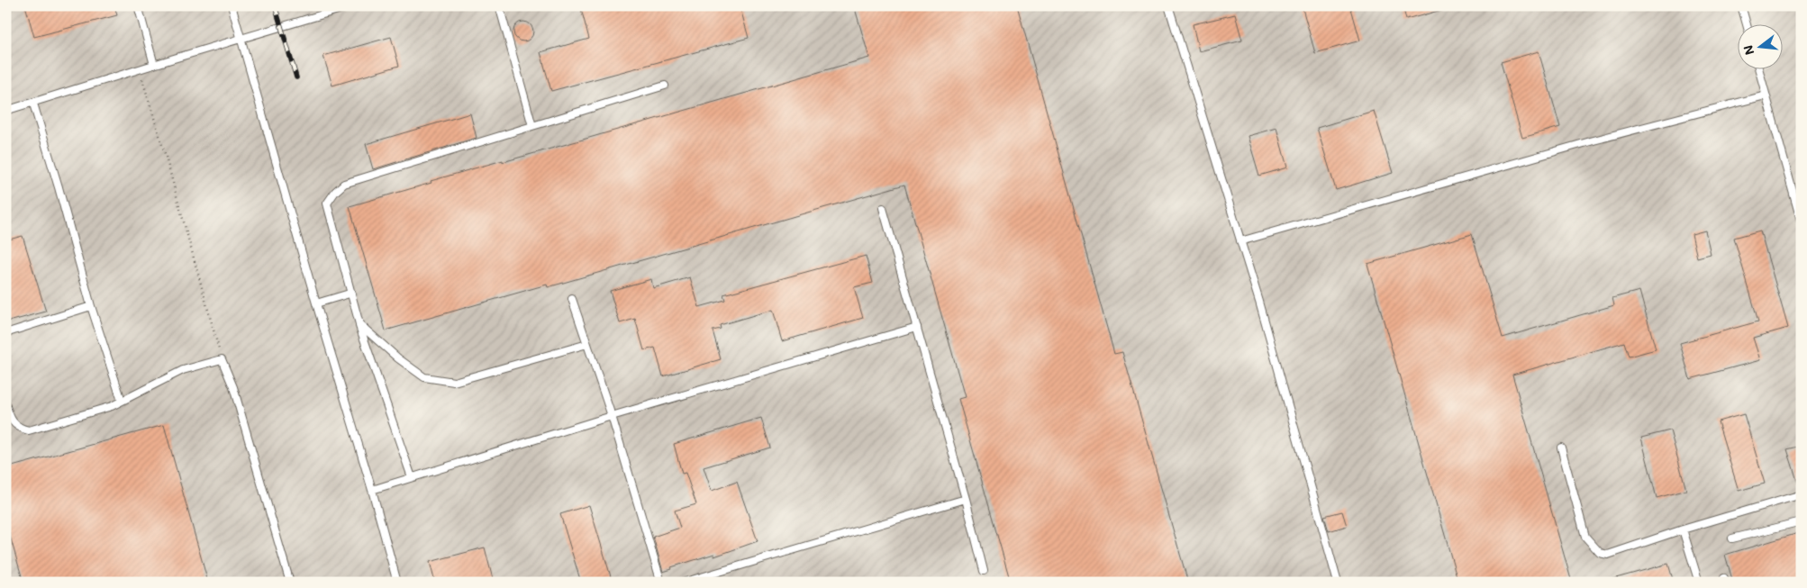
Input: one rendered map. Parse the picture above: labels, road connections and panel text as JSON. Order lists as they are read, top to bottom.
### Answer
{
  "north": "left"
}
